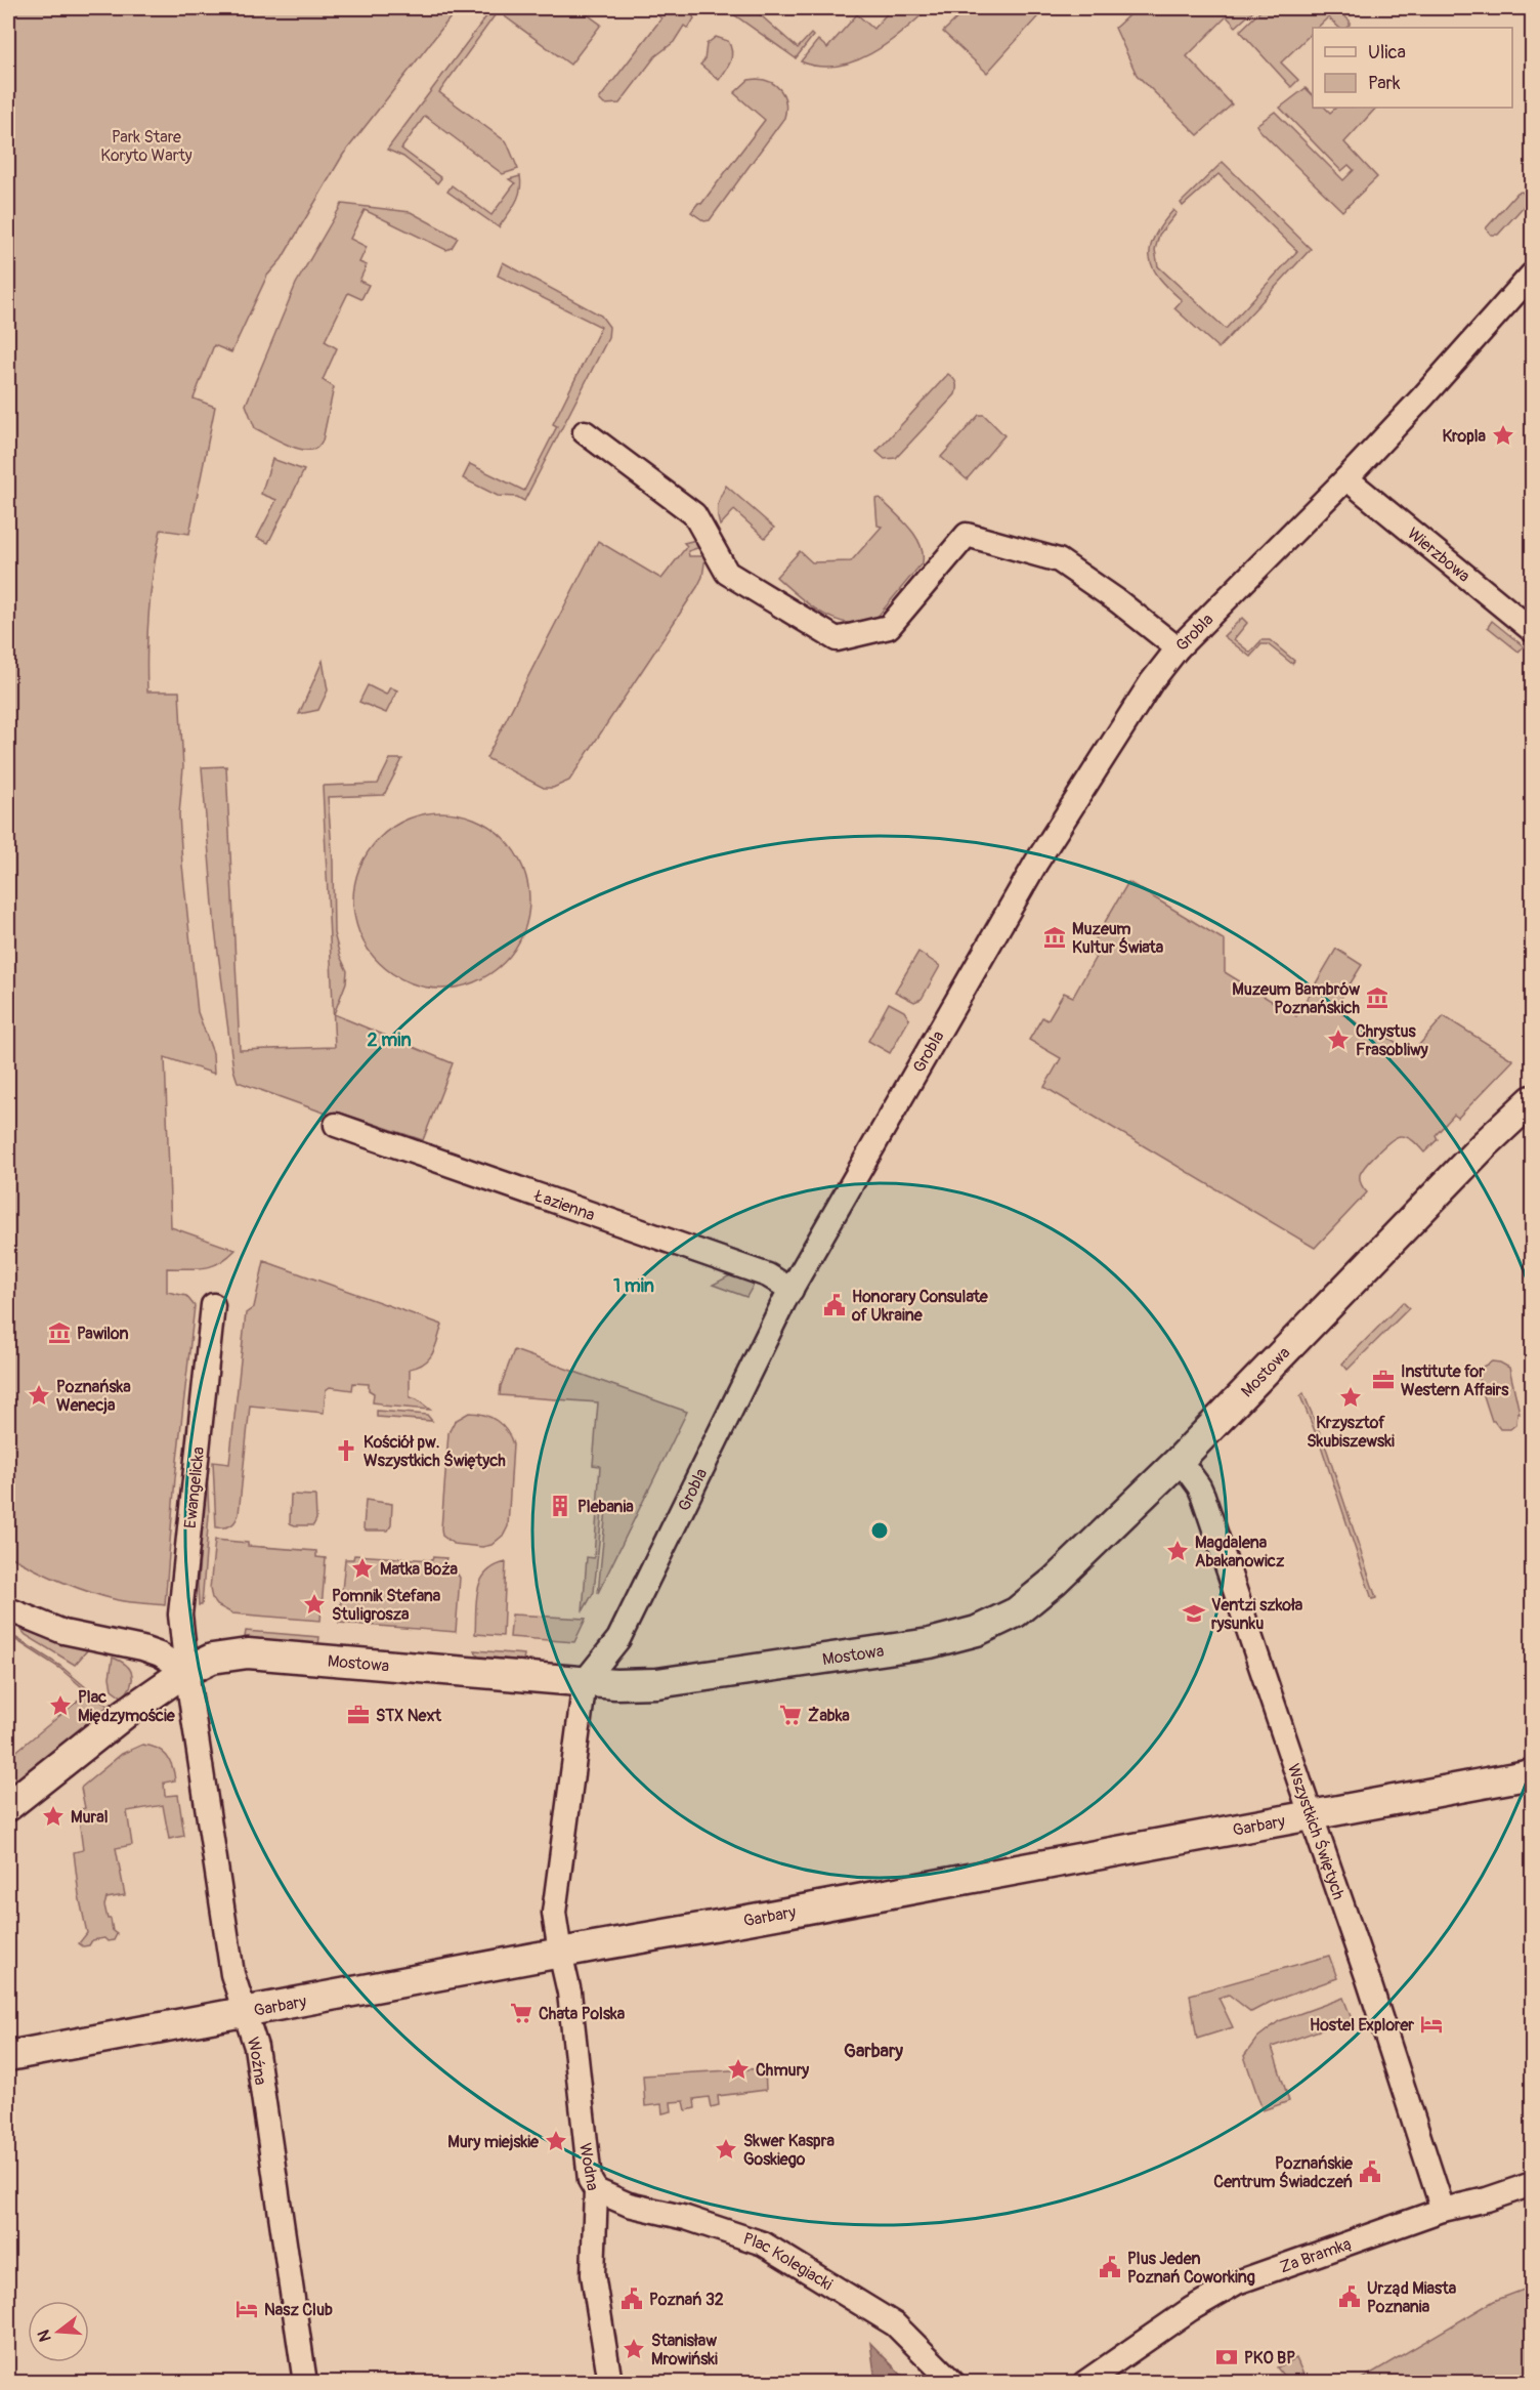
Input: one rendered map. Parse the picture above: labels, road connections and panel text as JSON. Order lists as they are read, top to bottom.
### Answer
{
  "streets": {
    "street": [
      "Wierzbowa",
      "Grobla",
      "Łazienna",
      "Mostowa",
      "Ewangelicka",
      "Garbary",
      "Wszystkich Świętych",
      "Woźna",
      "Wodna",
      "Za Bramką",
      "Plac Kolegiacki"
    ]
  },
  "crossings": [
    ["Wierzbowa", "Grobla"],
    ["Grobla", "Łazienna"],
    ["Grobla", "Mostowa"],
    ["Mostowa", "Ewangelicka"],
    ["Mostowa", "Wszystkich Świętych"],
    ["Mostowa", "Woźna"],
    ["Ewangelicka", "Woźna"],
    ["Garbary", "Wszystkich Świętych"],
    ["Garbary", "Woźna"],
    ["Garbary", "Wodna"],
    ["Wszystkich Świętych", "Za Bramką"],
    ["Wodna", "Plac Kolegiacki"]
  ],
  "districts": ["Garbary"],
  "parks": ["Park Stare Koryto Warty"],
  "places": {
    "place": [
      "Kropla",
      "Chrystus Frasobliwy",
      "Poznańska Wenecja",
      "Krzysztof Skubiszewski",
      "Magdalena Abakanowicz",
      "Matka Boża",
      "Pomnik Stefana Stuligrosza",
      "Plac Międzymoście",
      "Mural",
      "Chmury",
      "Mury miejskie",
      "Skwer Kaspra Goskiego",
      "Stanisław Mrowiński"
    ],
    "museum": ["Muzeum Kultur Świata", "Muzeum Bambrów Poznańskich", "Pawilon"],
    "public building": [
      "Honorary Consulate of Ukraine",
      "Poznańskie Centrum Świadczeń",
      "Plus Jeden Poznań Coworking",
      "Urząd Miasta Poznania",
      "Poznań 32"
    ],
    "office": ["Institute for Western Affairs", "STX Next"],
    "church": ["Kościół pw. Wszystkich Świętych"],
    "building": ["Plebania"],
    "school or university": ["Ventzi szkoła rysunku"],
    "supermarket": ["Żabka", "Chata Polska"],
    "hotel": ["Hostel Explorer", "Nasz Club"],
    "bank": ["PKO BP"]
  },
  "legend": ["Ulica", "Park"],
  "north": "left",
  "rings": ["2 min", "1 min"]
}
